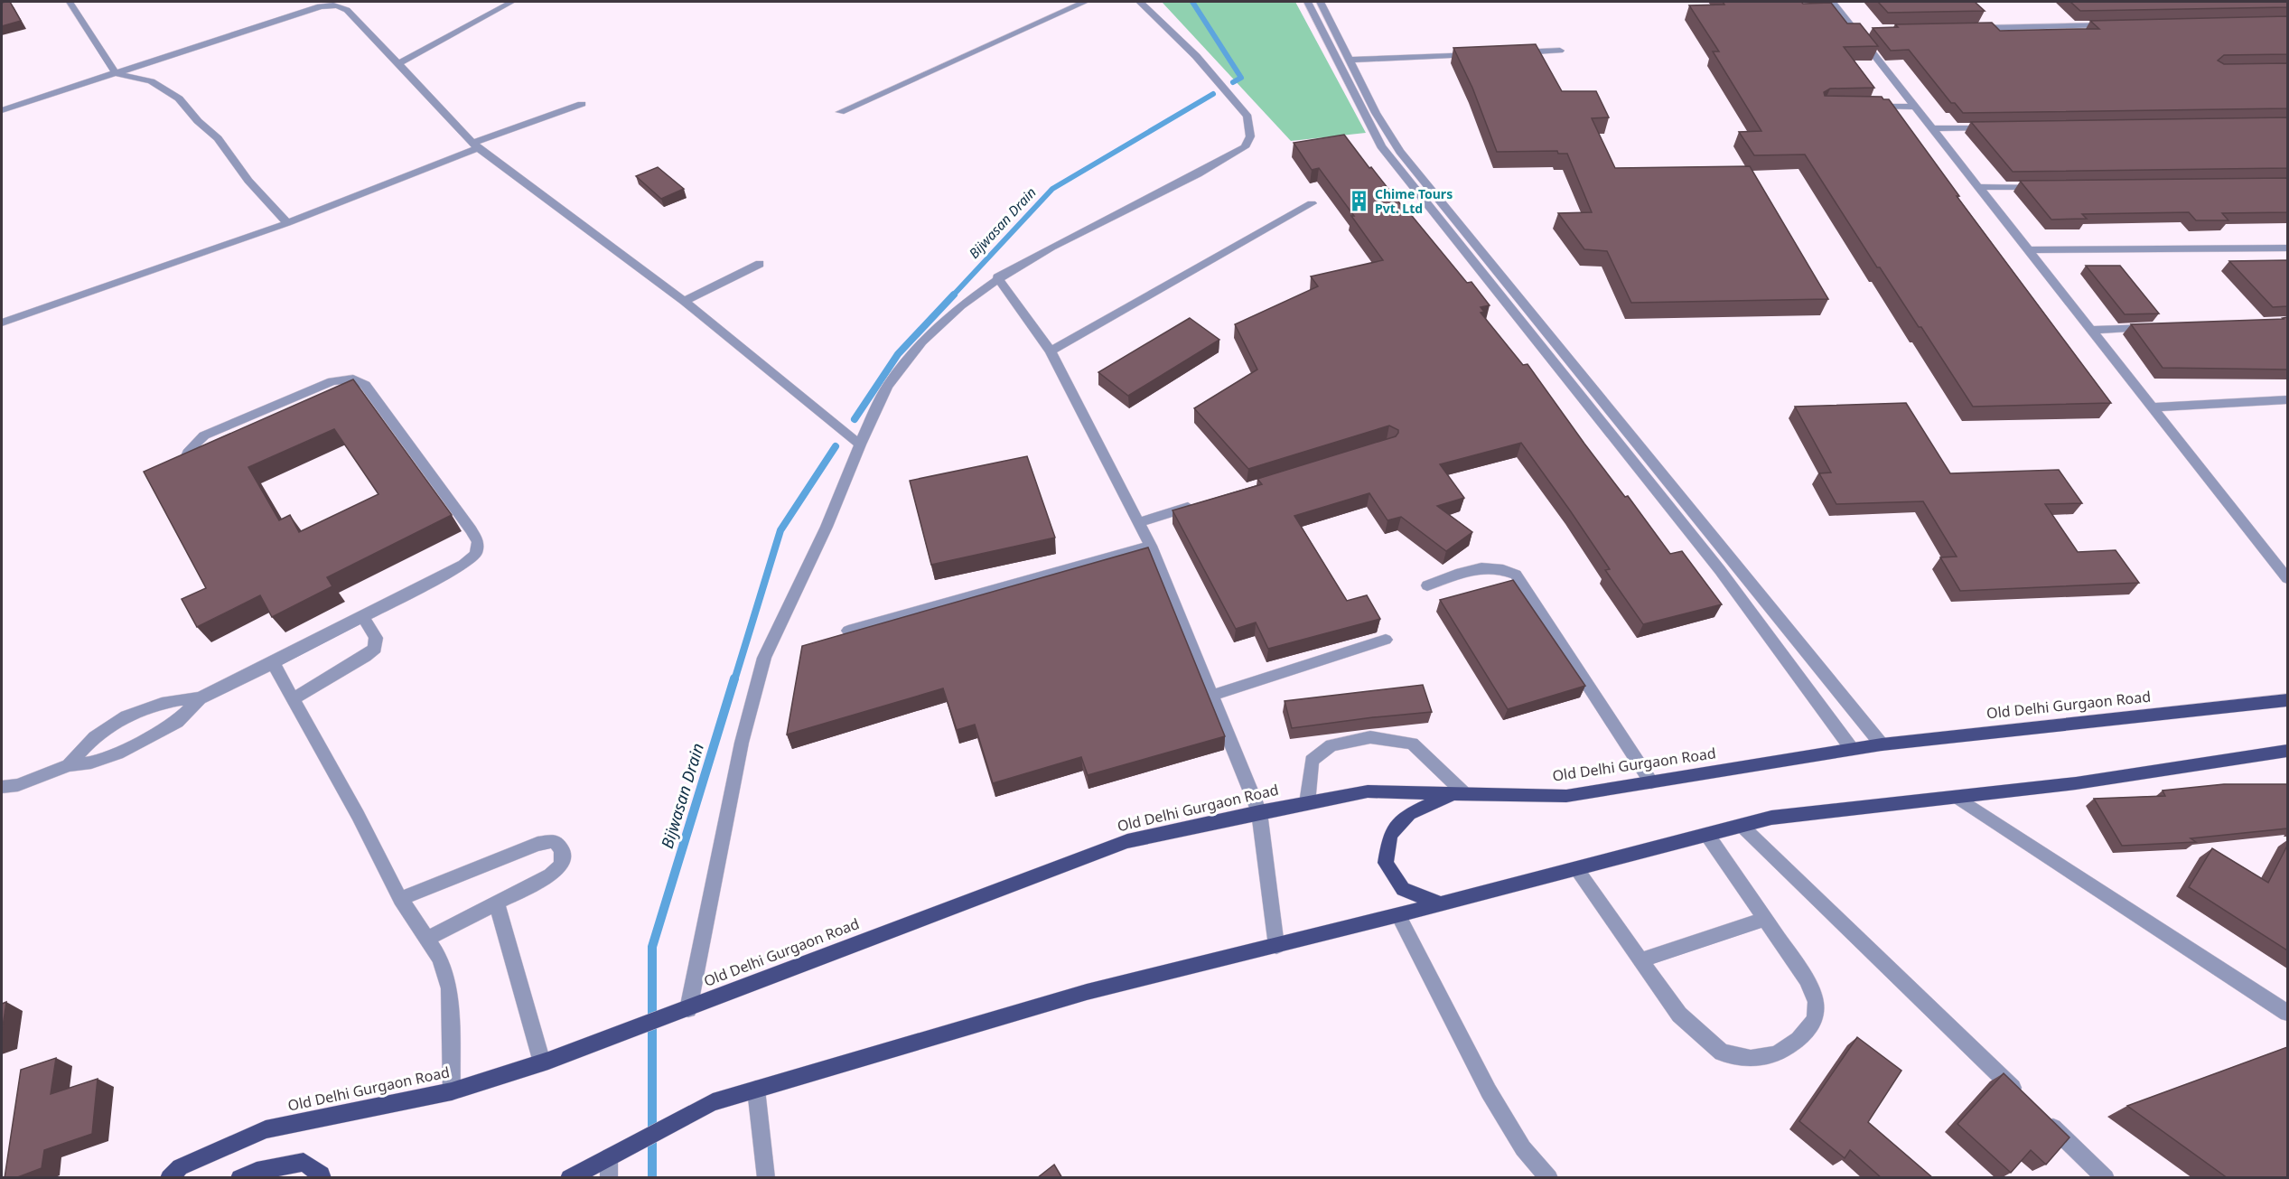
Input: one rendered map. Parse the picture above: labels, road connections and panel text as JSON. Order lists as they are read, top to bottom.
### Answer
{
  "streets": {
    "main road": ["Old Delhi Gurgaon Road"]
  },
  "water": ["Bijwasan Drain"],
  "places": {
    "building": ["Chime Tours Pvt. Ltd"]
  }
}
